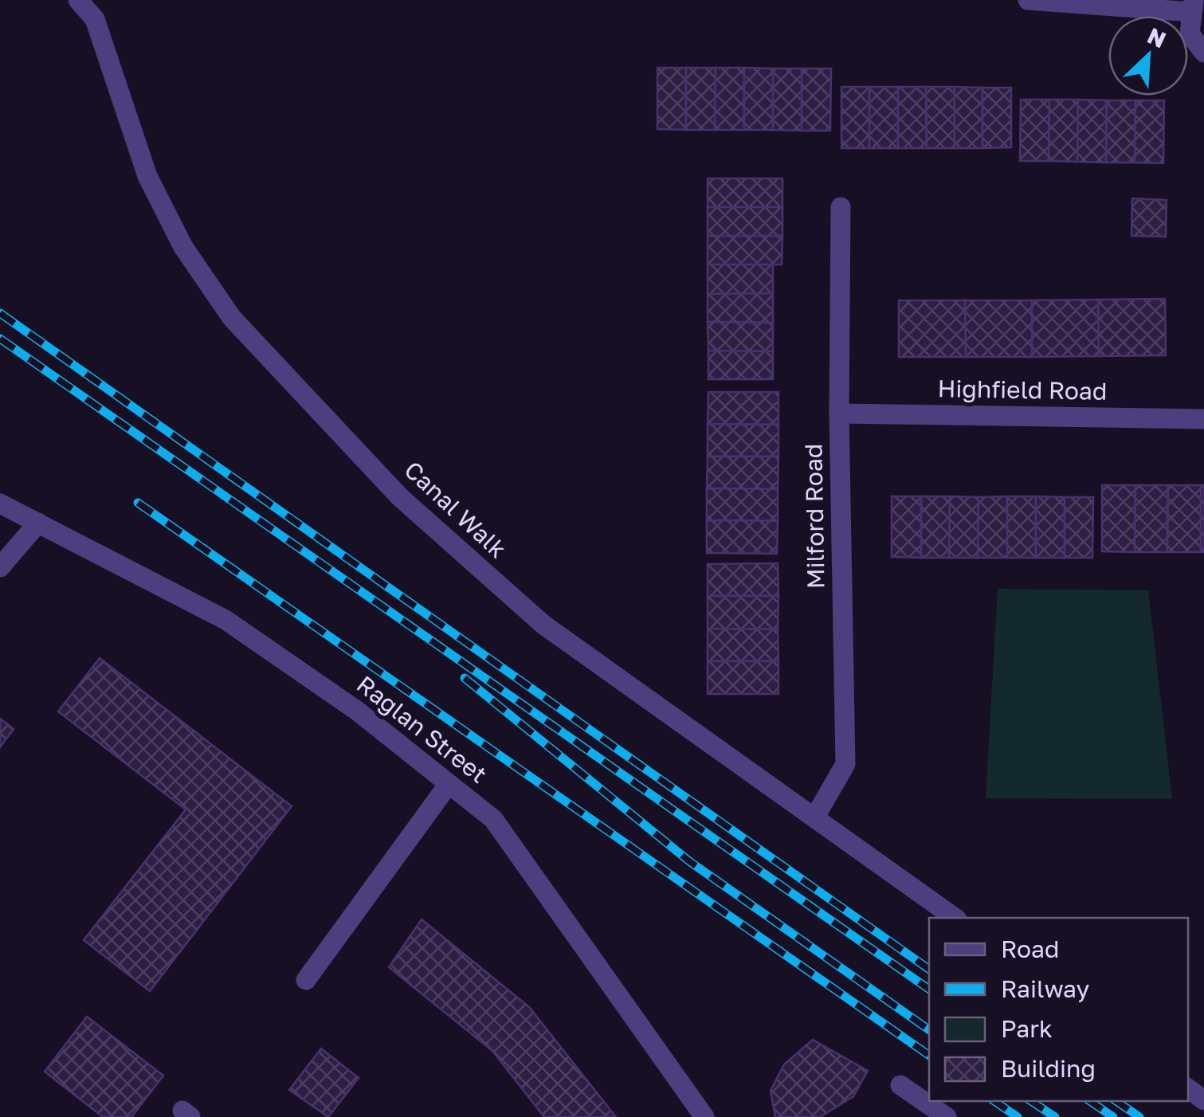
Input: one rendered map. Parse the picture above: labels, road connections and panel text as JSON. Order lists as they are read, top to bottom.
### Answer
{
  "streets": {
    "street": [
      "Highfield Road",
      "Canal Walk",
      "Milford Road",
      "Raglan Street"
    ]
  },
  "crossings": [
    ["Highfield Road", "Milford Road"],
    ["Canal Walk", "Milford Road"]
  ],
  "legend": [
    "Road",
    "Railway",
    "Park",
    "Building"
  ],
  "north": "top right"
}
